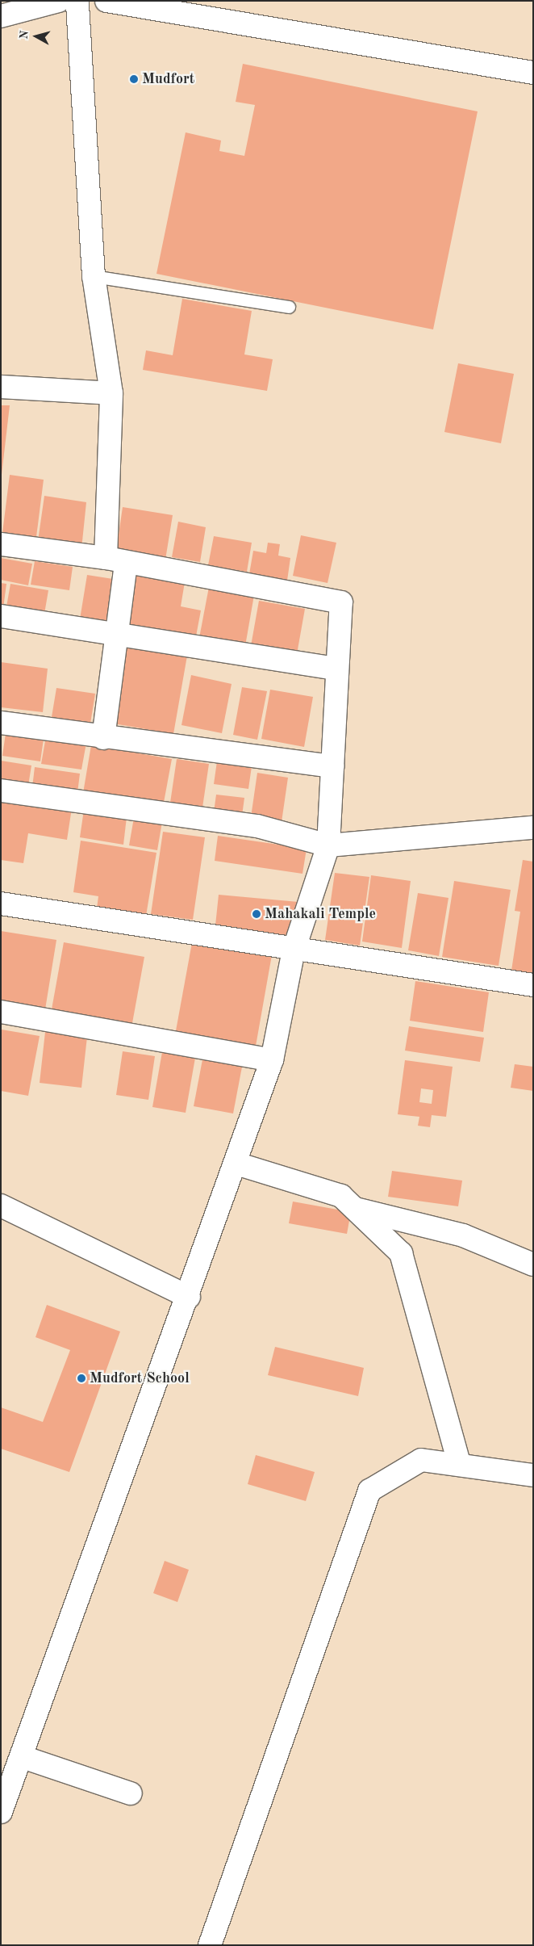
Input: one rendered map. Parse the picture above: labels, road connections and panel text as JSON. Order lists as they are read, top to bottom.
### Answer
{
  "places": ["Mudfort", "Mahakali Temple", "Mudfort School"],
  "north": "left"
}
